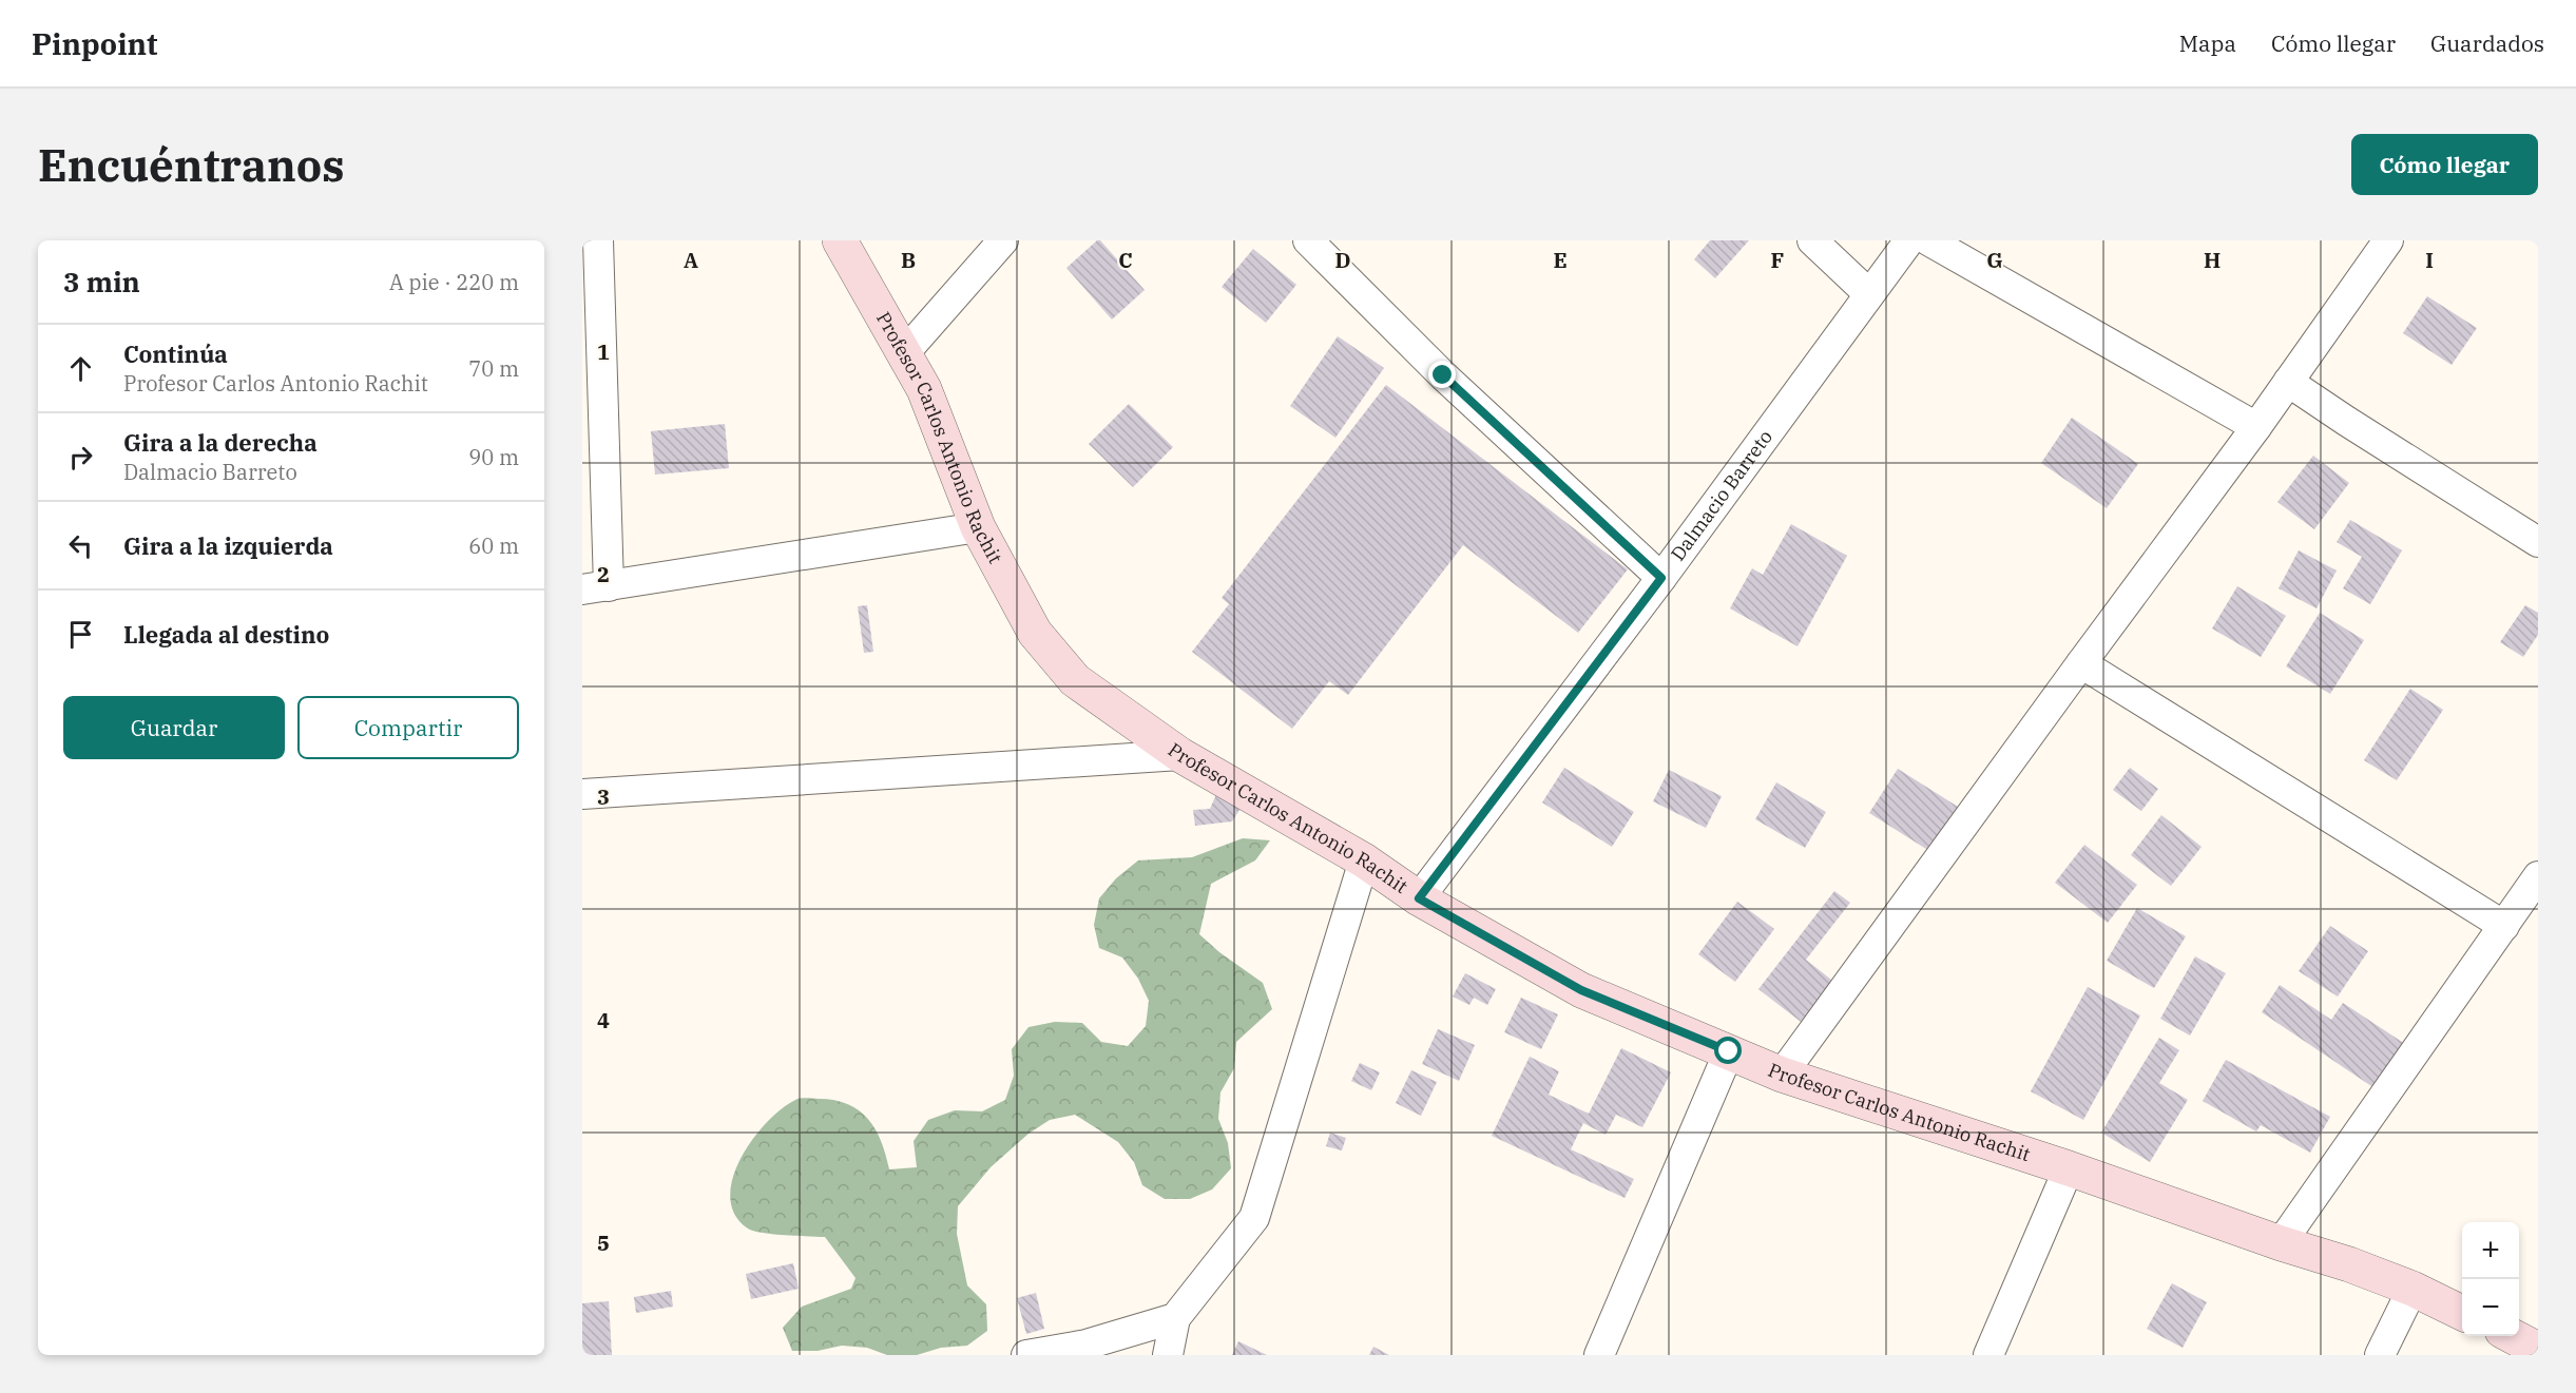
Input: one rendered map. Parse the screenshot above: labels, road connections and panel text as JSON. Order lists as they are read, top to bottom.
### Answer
{
  "streets": {
    "main road": ["Profesor Carlos Antonio Rachit"],
    "street": ["Dalmacio Barreto"]
  },
  "crossings": [
    ["Profesor Carlos Antonio Rachit", "Dalmacio Barreto"]
  ],
  "page": {
    "header": "Pinpoint",
    "nav": ["Mapa", "Cómo llegar", "Guardados"],
    "buttons": [
      "Cómo llegar",
      ["Guardar", "Compartir"]
    ],
    "title": "Encuéntranos",
    "heading": ["3 min", "A pie · 220 m"],
    "list": [
      ["Continúa", "Profesor Carlos Antonio Rachit", "70 m"],
      ["Gira a la derecha", "Dalmacio Barreto", "90 m"],
      ["Gira a la izquierda", "60 m"],
      "Llegada al destino"
    ],
    "map_buttons": ["+", "−"]
  },
  "grid": {
    "columns": [
      "A",
      "B",
      "C",
      "D",
      "E",
      "F",
      "G",
      "H",
      "I"
    ],
    "rows": [
      "1",
      "2",
      "3",
      "4",
      "5"
    ]
  }
}
